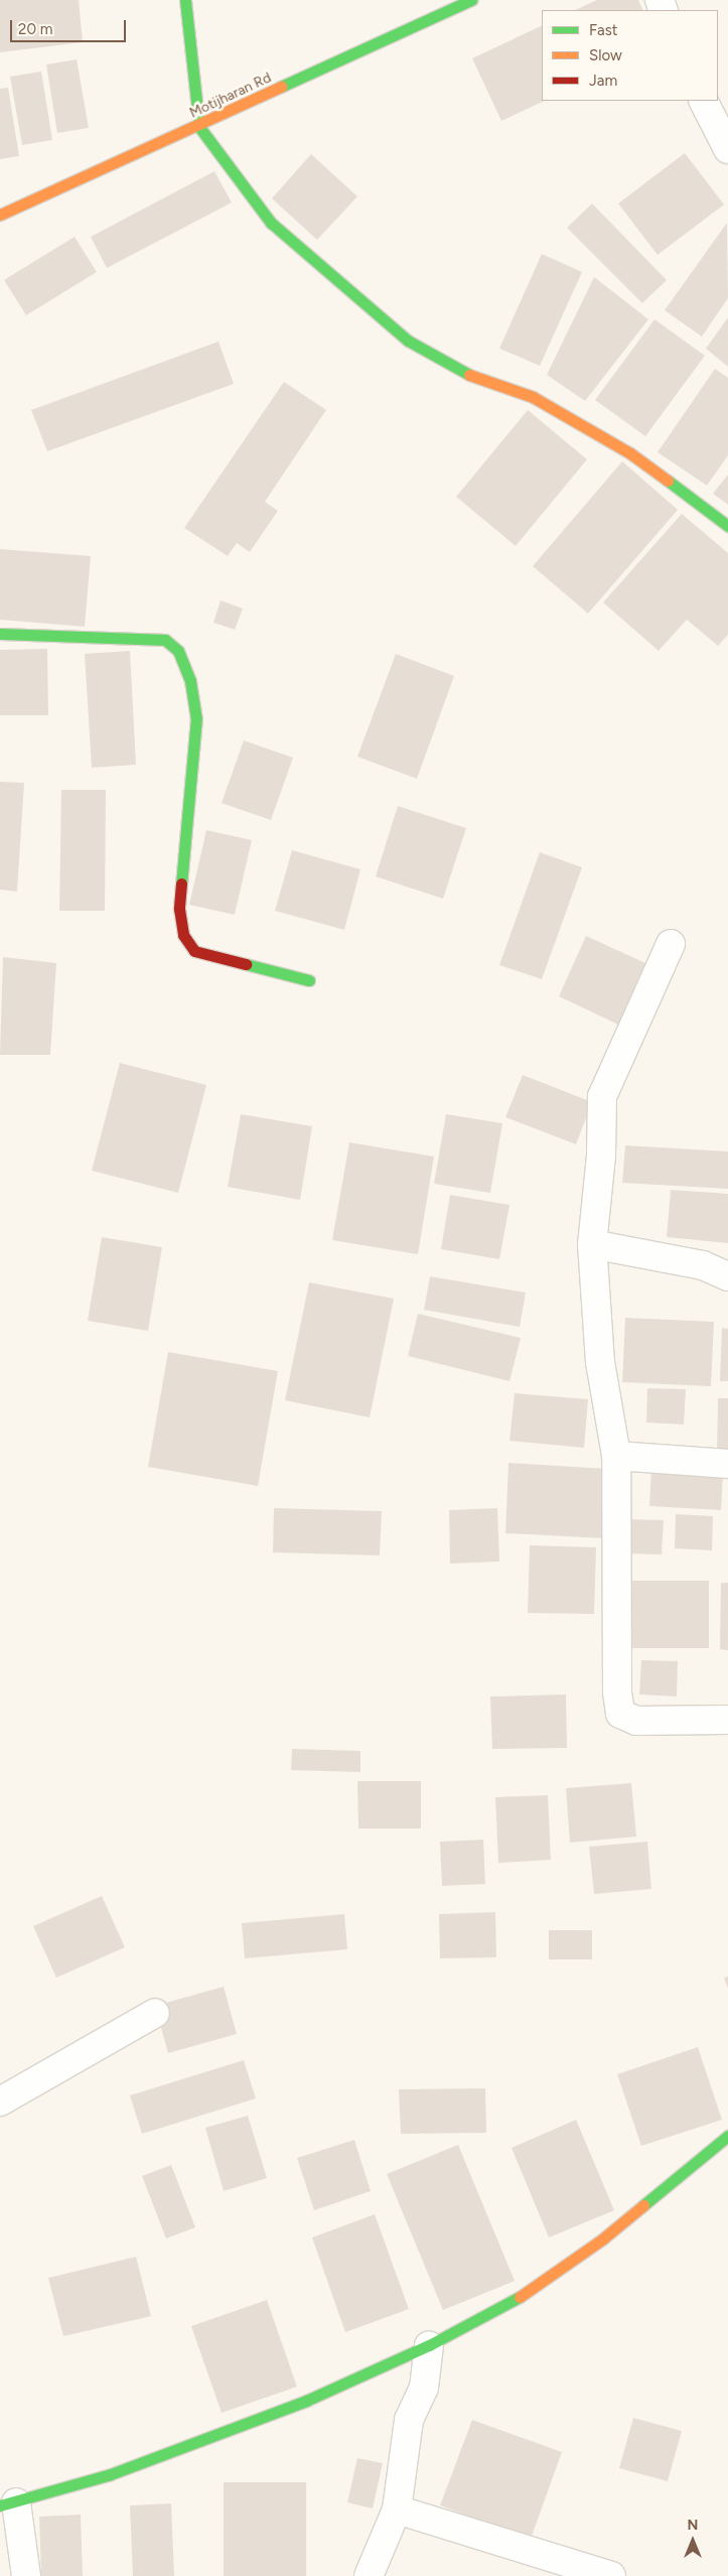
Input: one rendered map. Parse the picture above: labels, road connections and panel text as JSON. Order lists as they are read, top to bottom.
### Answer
{
  "streets": {
    "street": ["Motijharan Rd"]
  },
  "legend": ["Fast", "Slow", "Jam"],
  "scale_bar": "20 m",
  "north": "top"
}
